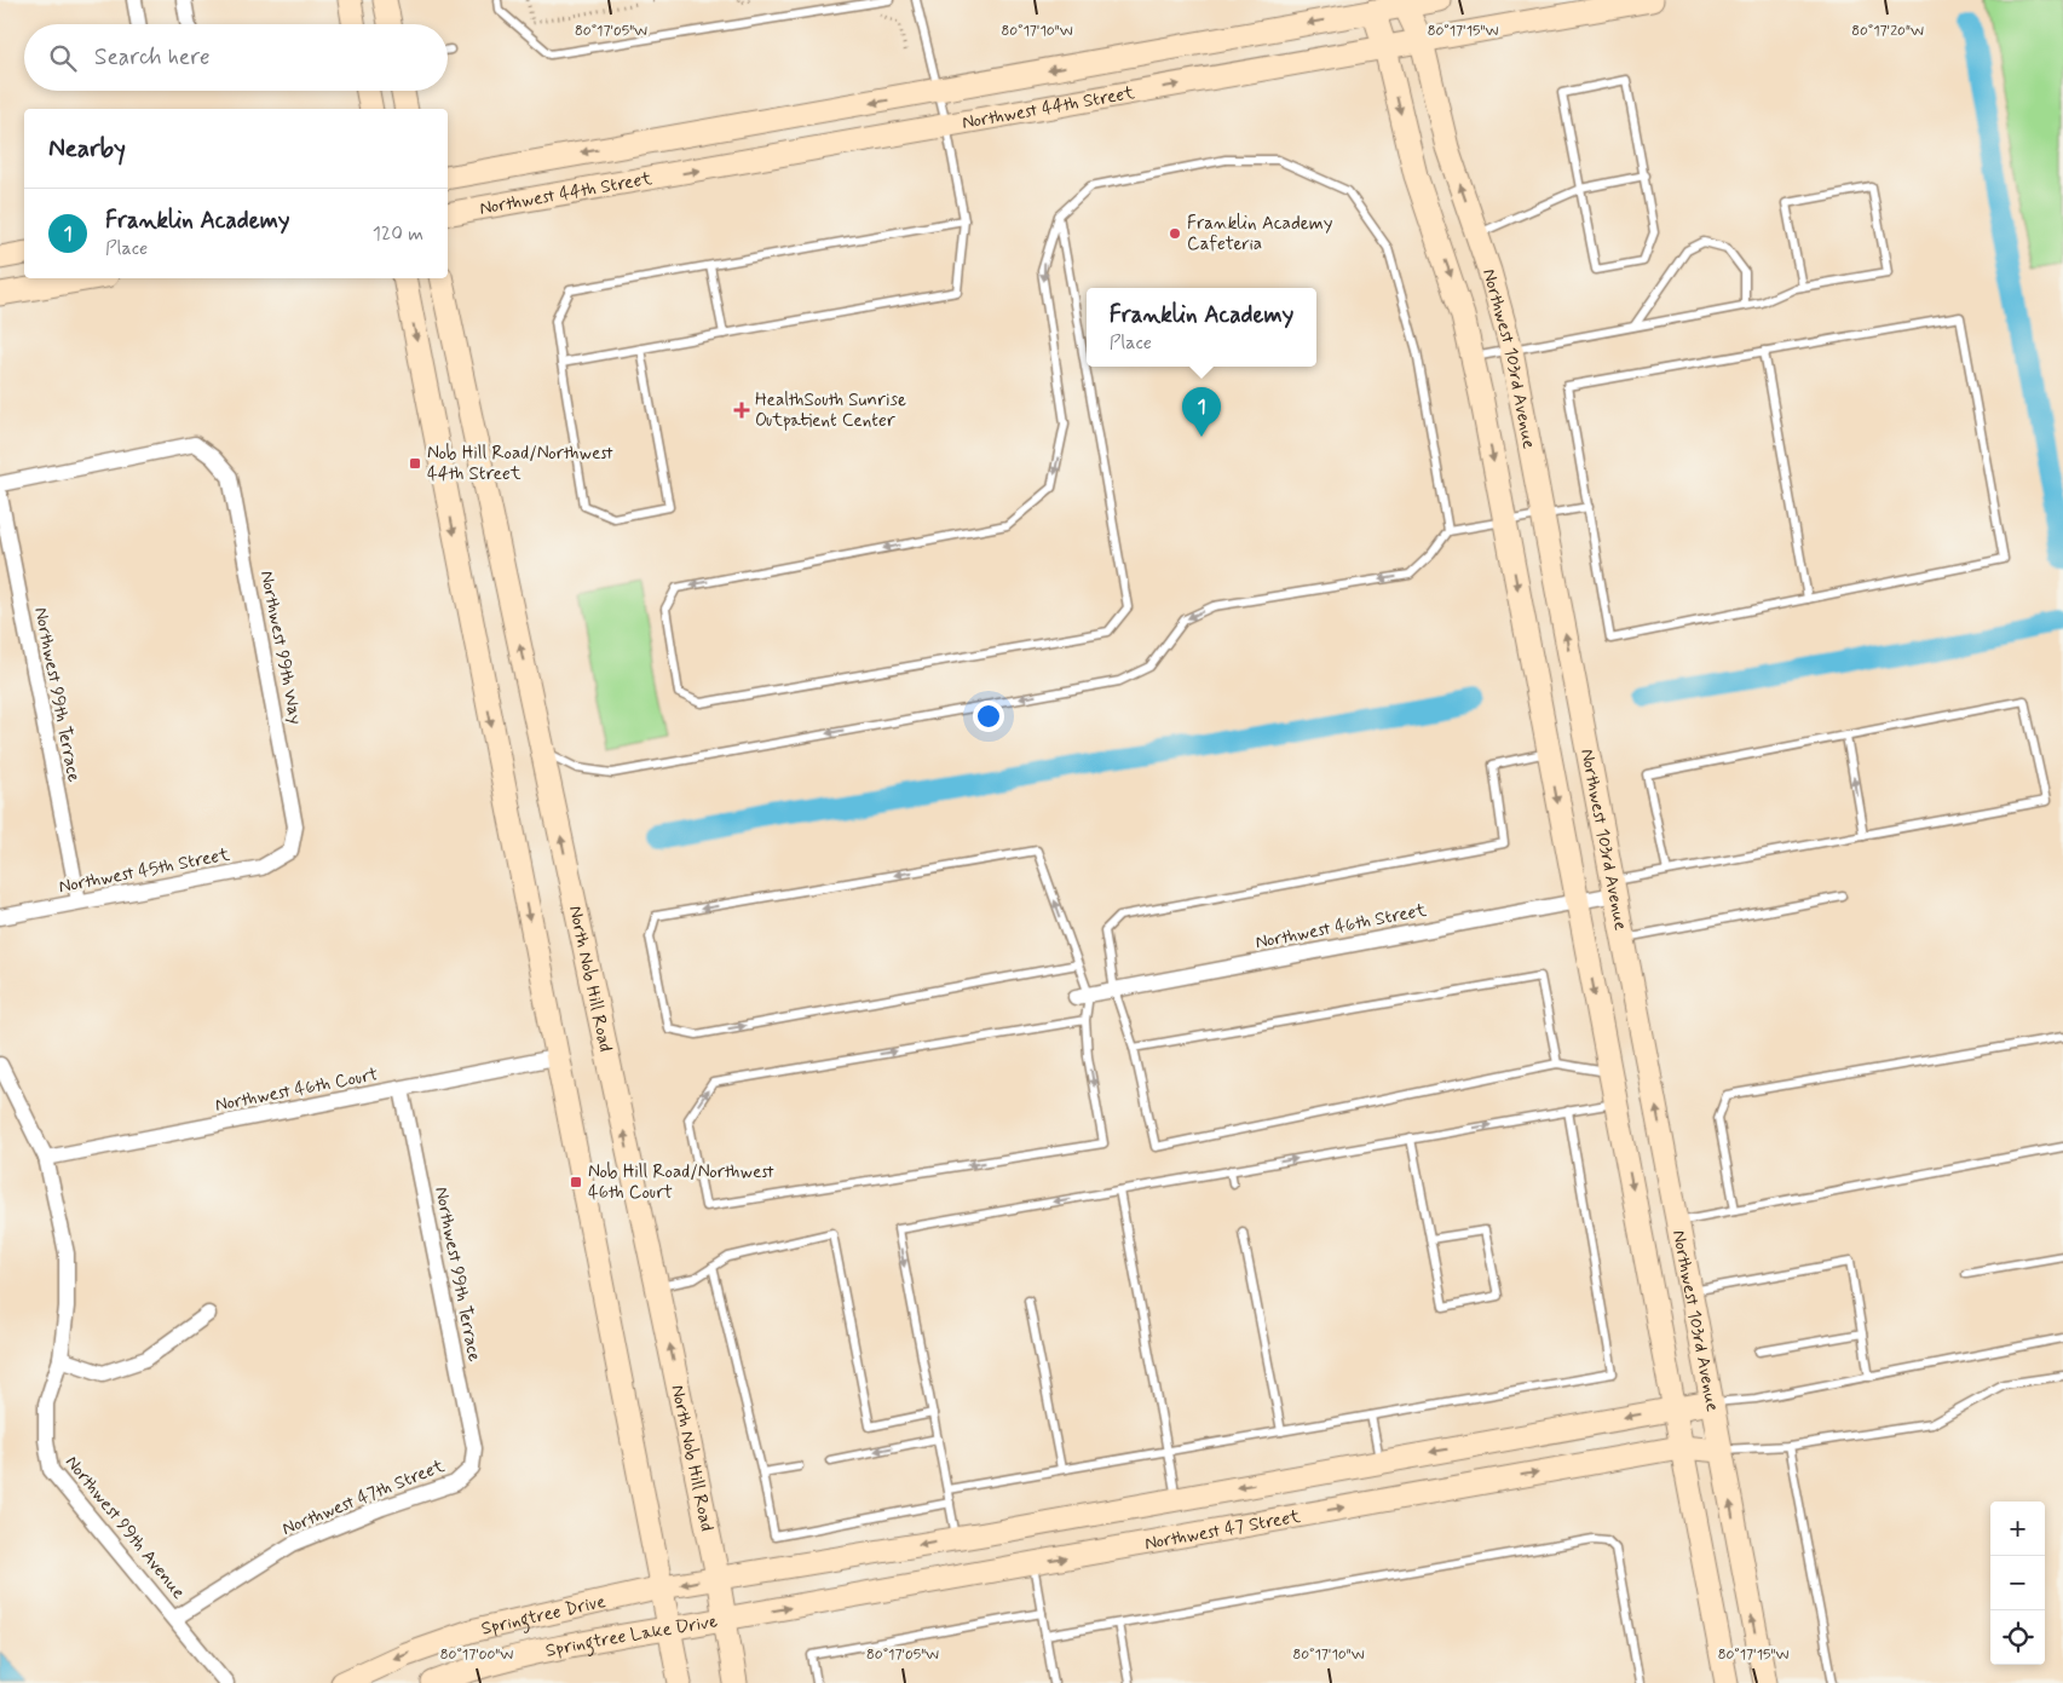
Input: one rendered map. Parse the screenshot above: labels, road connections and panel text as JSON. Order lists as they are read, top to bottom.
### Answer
{
  "streets": {
    "street": [
      "Northwest 44th Street",
      "Northwest 103rd Avenue",
      "Northwest 99th Way",
      "Northwest 99th Terrace",
      "Northwest 45th Street",
      "Northwest 46th Street",
      "North Nob Hill Road",
      "Northwest 46th Court",
      "Northwest 47th Street",
      "Northwest 99th Avenue",
      "Northwest 47 Street",
      "Springtree Drive",
      "Springtree Lake Drive"
    ]
  },
  "crossings": [
    ["Northwest 44th Street", "Northwest 103rd Avenue"],
    ["Northwest 103rd Avenue", "Northwest 46th Street"],
    ["Northwest 103rd Avenue", "Northwest 47 Street"],
    ["Northwest 99th Way", "Northwest 45th Street"],
    ["Northwest 99th Terrace", "Northwest 45th Street"],
    ["Northwest 99th Terrace", "Northwest 46th Court"],
    ["Northwest 99th Terrace", "Northwest 47th Street"],
    ["North Nob Hill Road", "Northwest 47 Street"],
    ["North Nob Hill Road", "Springtree Drive"],
    ["North Nob Hill Road", "Springtree Lake Drive"],
    ["Northwest 46th Court", "Northwest 99th Avenue"],
    ["Northwest 47th Street", "Northwest 99th Avenue"],
    ["Northwest 47 Street", "Springtree Drive"],
    ["Northwest 47 Street", "Springtree Lake Drive"]
  ],
  "one_way": ["Springtree Drive"],
  "places": {
    "other": ["Franklin Academy Cafeteria"],
    "health": ["HealthSouth Sunrise Outpatient Center"],
    "transit": ["Nob Hill Road/Northwest 44th Street", "Nob Hill Road/Northwest 46th Court"]
  },
  "page": {
    "search": "Search here",
    "heading": "Nearby",
    "list": [
      {
        "mark": "1",
        "name": "Franklin Academy",
        "note": "Place",
        "value": "120 m"
      }
    ],
    "popup": ["Franklin Academy", "Place"],
    "pins": "1",
    "map_buttons": ["+", "−"]
  },
  "coordinates": [
    "80°17'05\"W",
    "80°17'10\"W",
    "80°17'15\"W",
    "80°17'20\"W",
    "80°17'00\"W"
  ]
}
